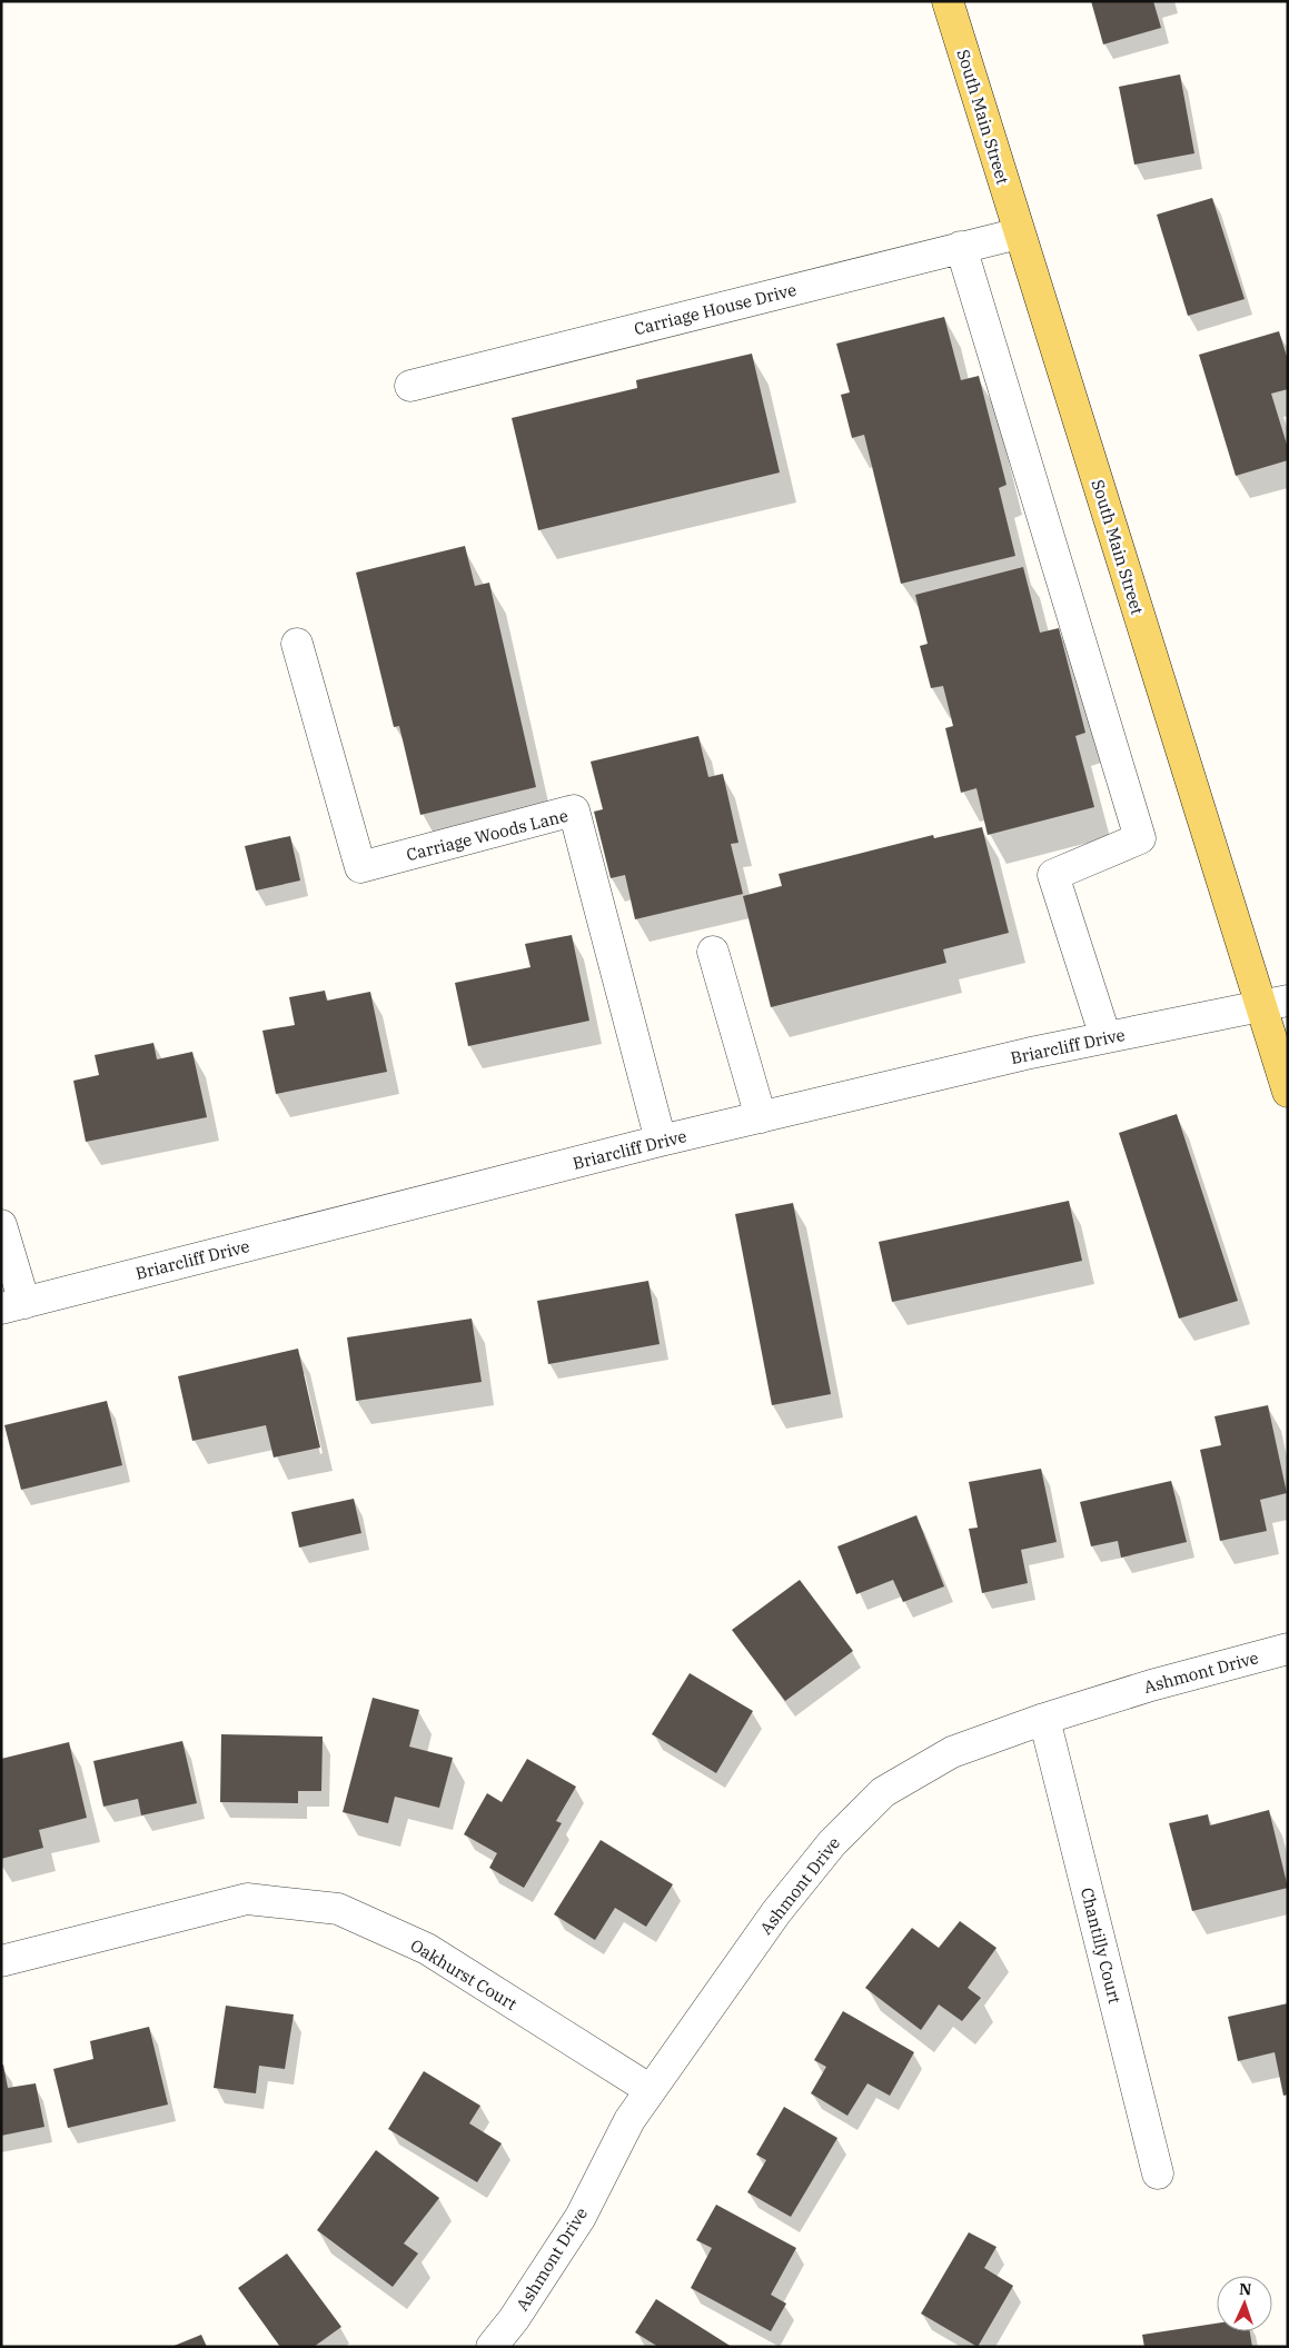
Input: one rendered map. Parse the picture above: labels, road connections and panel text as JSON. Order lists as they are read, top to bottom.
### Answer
{
  "streets": {
    "main road": ["South Main Street"],
    "street": [
      "Carriage House Drive",
      "Carriage Woods Lane",
      "Briarcliff Drive",
      "Ashmont Drive",
      "Chantilly Court",
      "Oakhurst Court"
    ]
  },
  "crossings": [
    ["South Main Street", "Carriage House Drive"],
    ["South Main Street", "Briarcliff Drive"],
    ["Carriage Woods Lane", "Briarcliff Drive"],
    ["Ashmont Drive", "Chantilly Court"],
    ["Ashmont Drive", "Oakhurst Court"]
  ],
  "north": "top"
}
